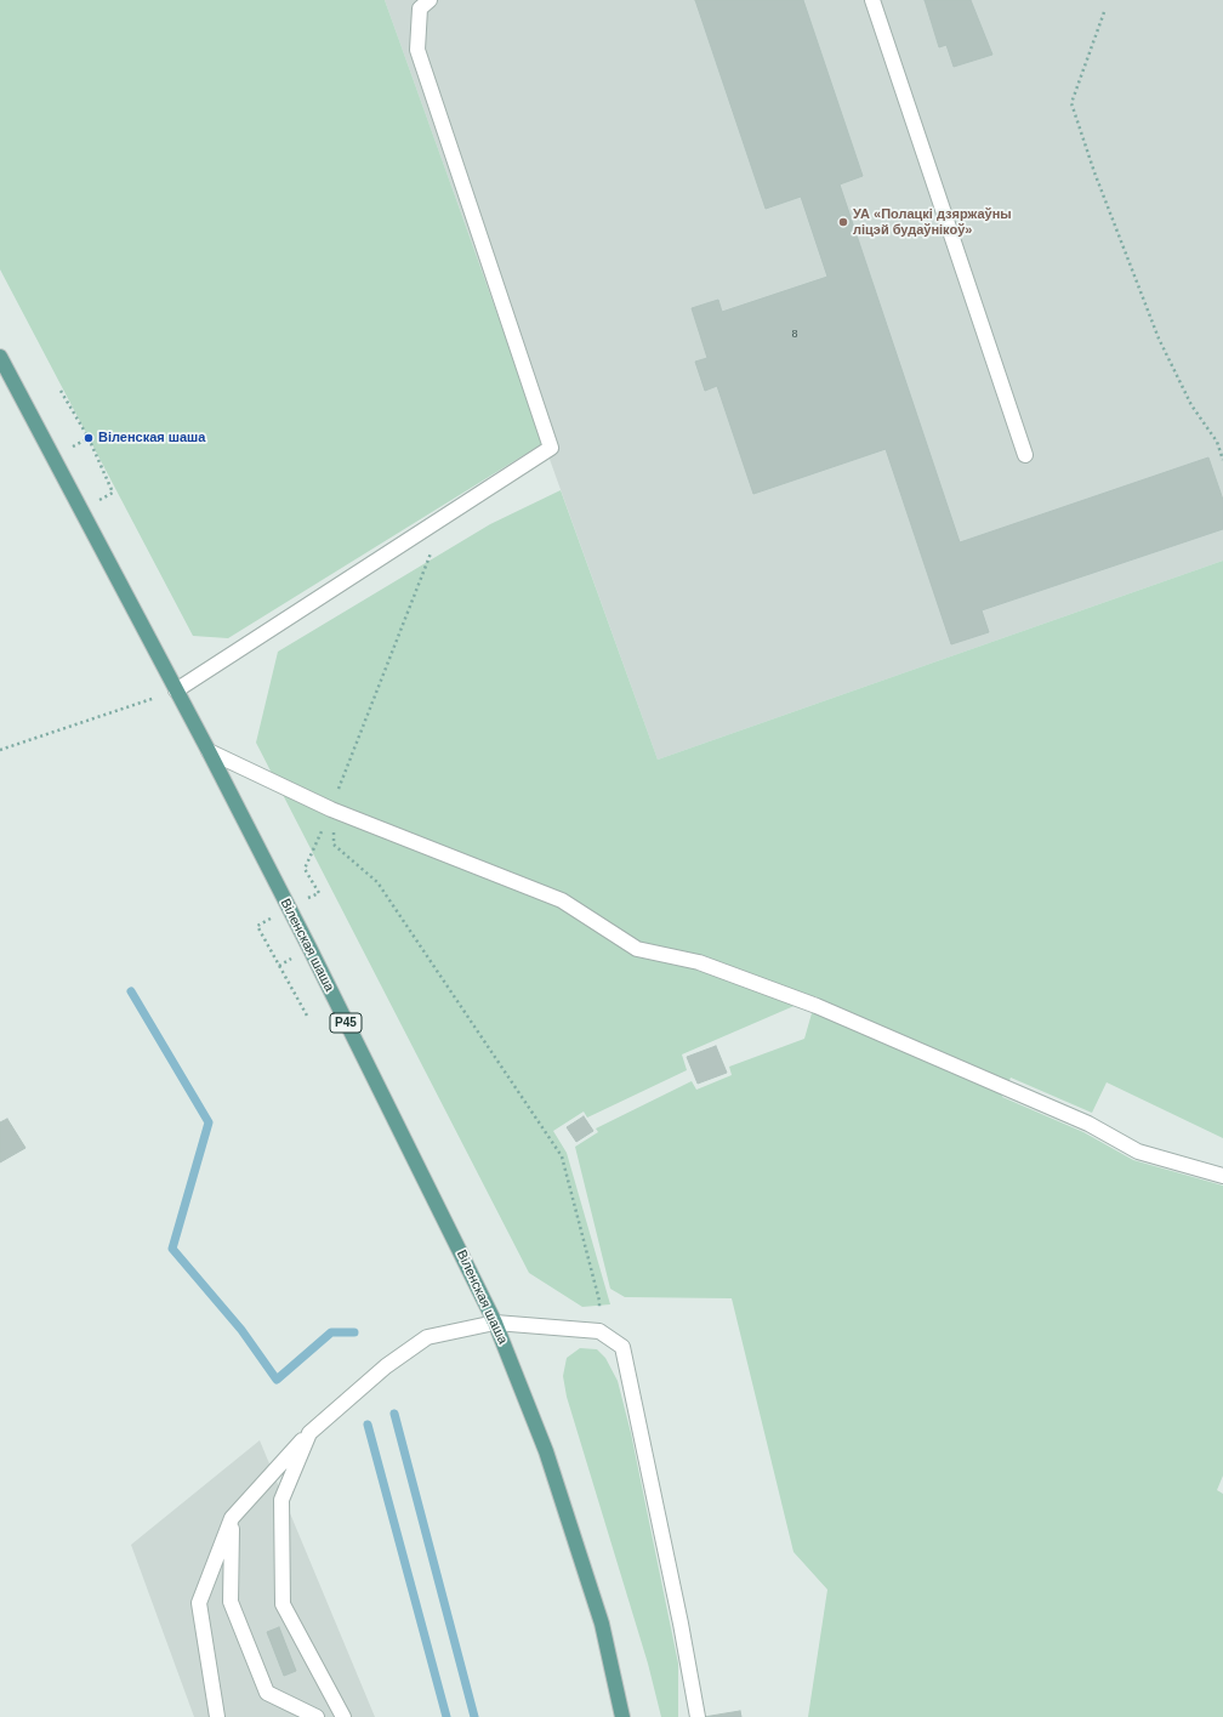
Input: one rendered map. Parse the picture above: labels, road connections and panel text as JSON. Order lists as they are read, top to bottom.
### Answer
{
  "streets": {
    "main road": ["Віленская шаша", "Р45"]
  },
  "places": ["УА «Полацкі дзяржаўны ліцэй будаўнікоў»", "Віленская шаша"],
  "house_numbers": ["8"]
}
